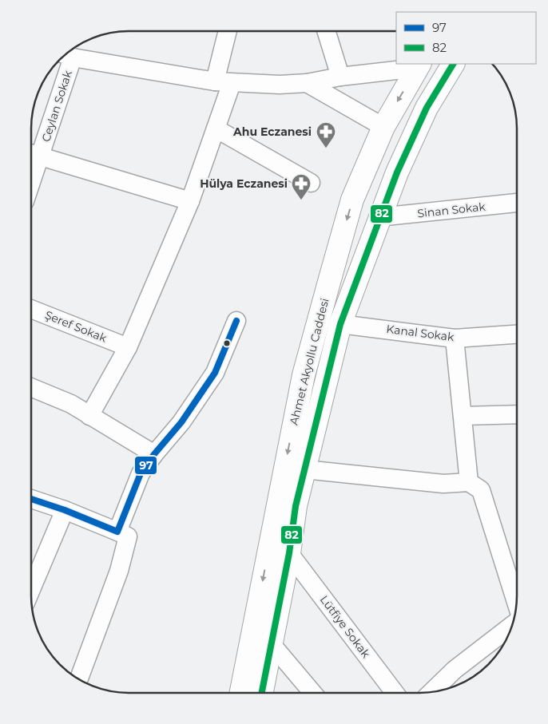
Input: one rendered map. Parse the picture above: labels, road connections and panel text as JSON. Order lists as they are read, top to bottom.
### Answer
{
  "streets": {
    "main road": ["Ahmet Akyollu Caddesi"],
    "street": [
      "Ceylan Sokak",
      "Sinan Sokak",
      "Şeref Sokak",
      "Kanal Sokak",
      "Lütfiye Sokak"
    ]
  },
  "crossings": [
    ["Sinan Sokak", "Ahmet Akyollu Caddesi"],
    ["Kanal Sokak", "Ahmet Akyollu Caddesi"],
    ["Ahmet Akyollu Caddesi", "Lütfiye Sokak"]
  ],
  "places": {
    "pharmacy": ["Ahu Eczanesi", "Hülya Eczanesi"]
  },
  "lines": ["transit line 82", "transit line 97"],
  "legend": ["97", "82"]
}
